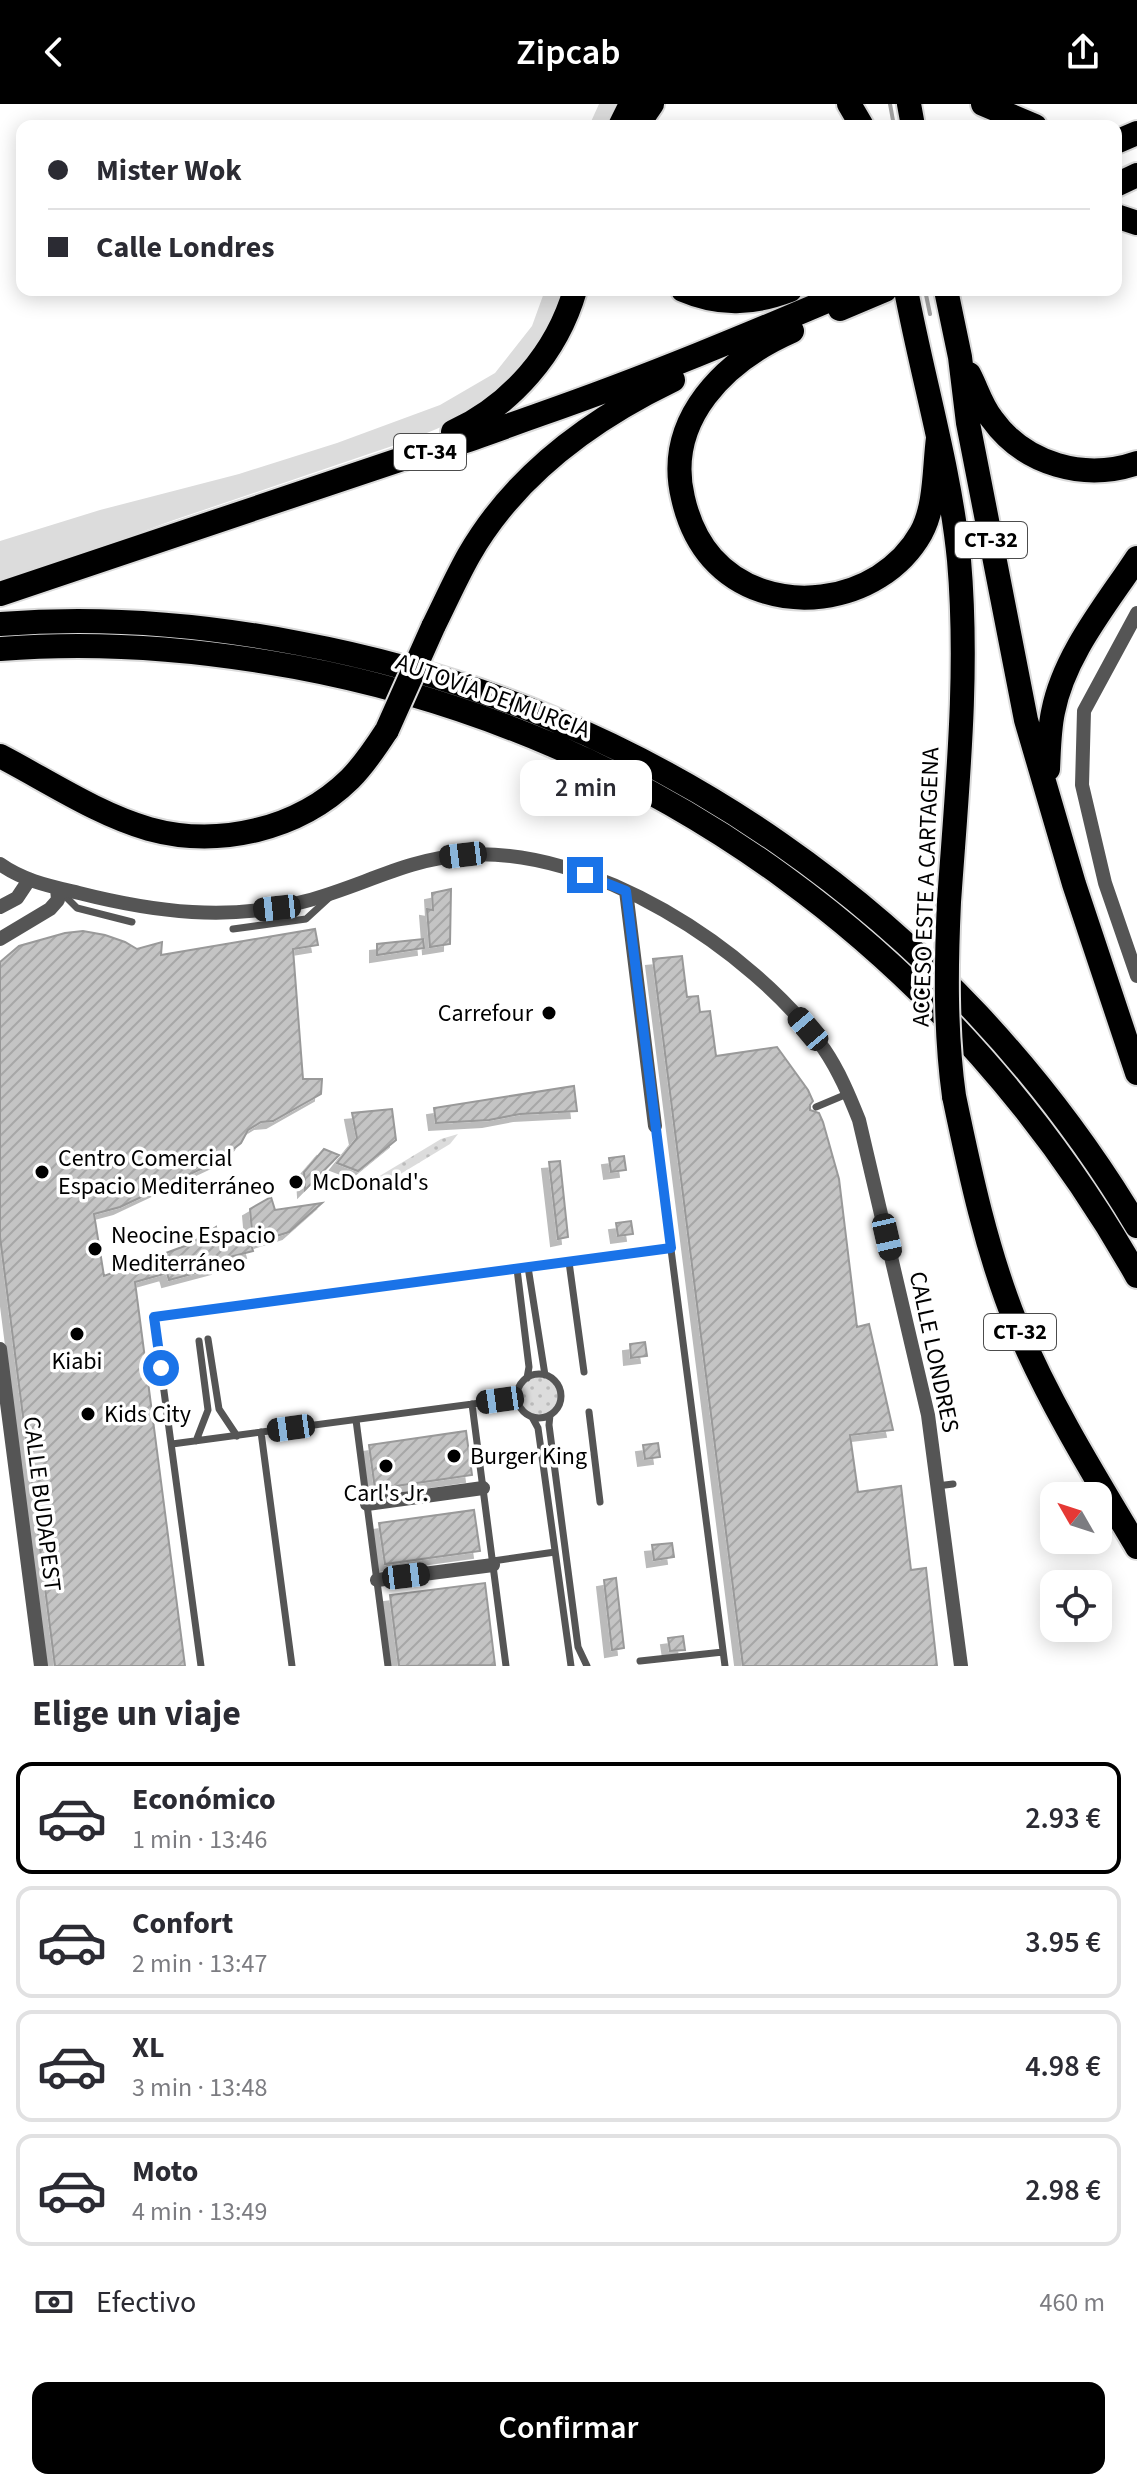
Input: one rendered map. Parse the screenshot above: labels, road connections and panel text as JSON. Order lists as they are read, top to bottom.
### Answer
{
  "streets": {
    "highway": [
      "CT-34",
      "CT-32",
      "AUTOVÍA DE MURCIA",
      "ACCESO ESTE A CARTAGENA"
    ],
    "street": ["CALLE LONDRES", "CALLE BUDAPEST"]
  },
  "places": [
    "Carrefour",
    "Centro Comercial Espacio Mediterráneo",
    "McDonald's",
    "Neocine Espacio Mediterráneo",
    "Kiabi",
    "Kids City",
    "Burger King",
    "Carl's Jr."
  ],
  "north": "top left",
  "page": {
    "header": "Zipcab",
    "banner": ["Mister Wok", "Calle Londres"],
    "bubble": "2 min",
    "heading": "Elige un viaje",
    "list": [
      {
        "name": "Económico",
        "note": "1 min · 13:46",
        "value": "2.93 €"
      },
      {
        "name": "Confort",
        "note": "2 min · 13:47",
        "value": "3.95 €"
      },
      {
        "name": "XL",
        "note": "3 min · 13:48",
        "value": "4.98 €"
      },
      {
        "name": "Moto",
        "note": "4 min · 13:49",
        "value": "2.98 €"
      }
    ],
    "pay": ["Efectivo", "460 m"],
    "buttons": "Confirmar"
  }
}
